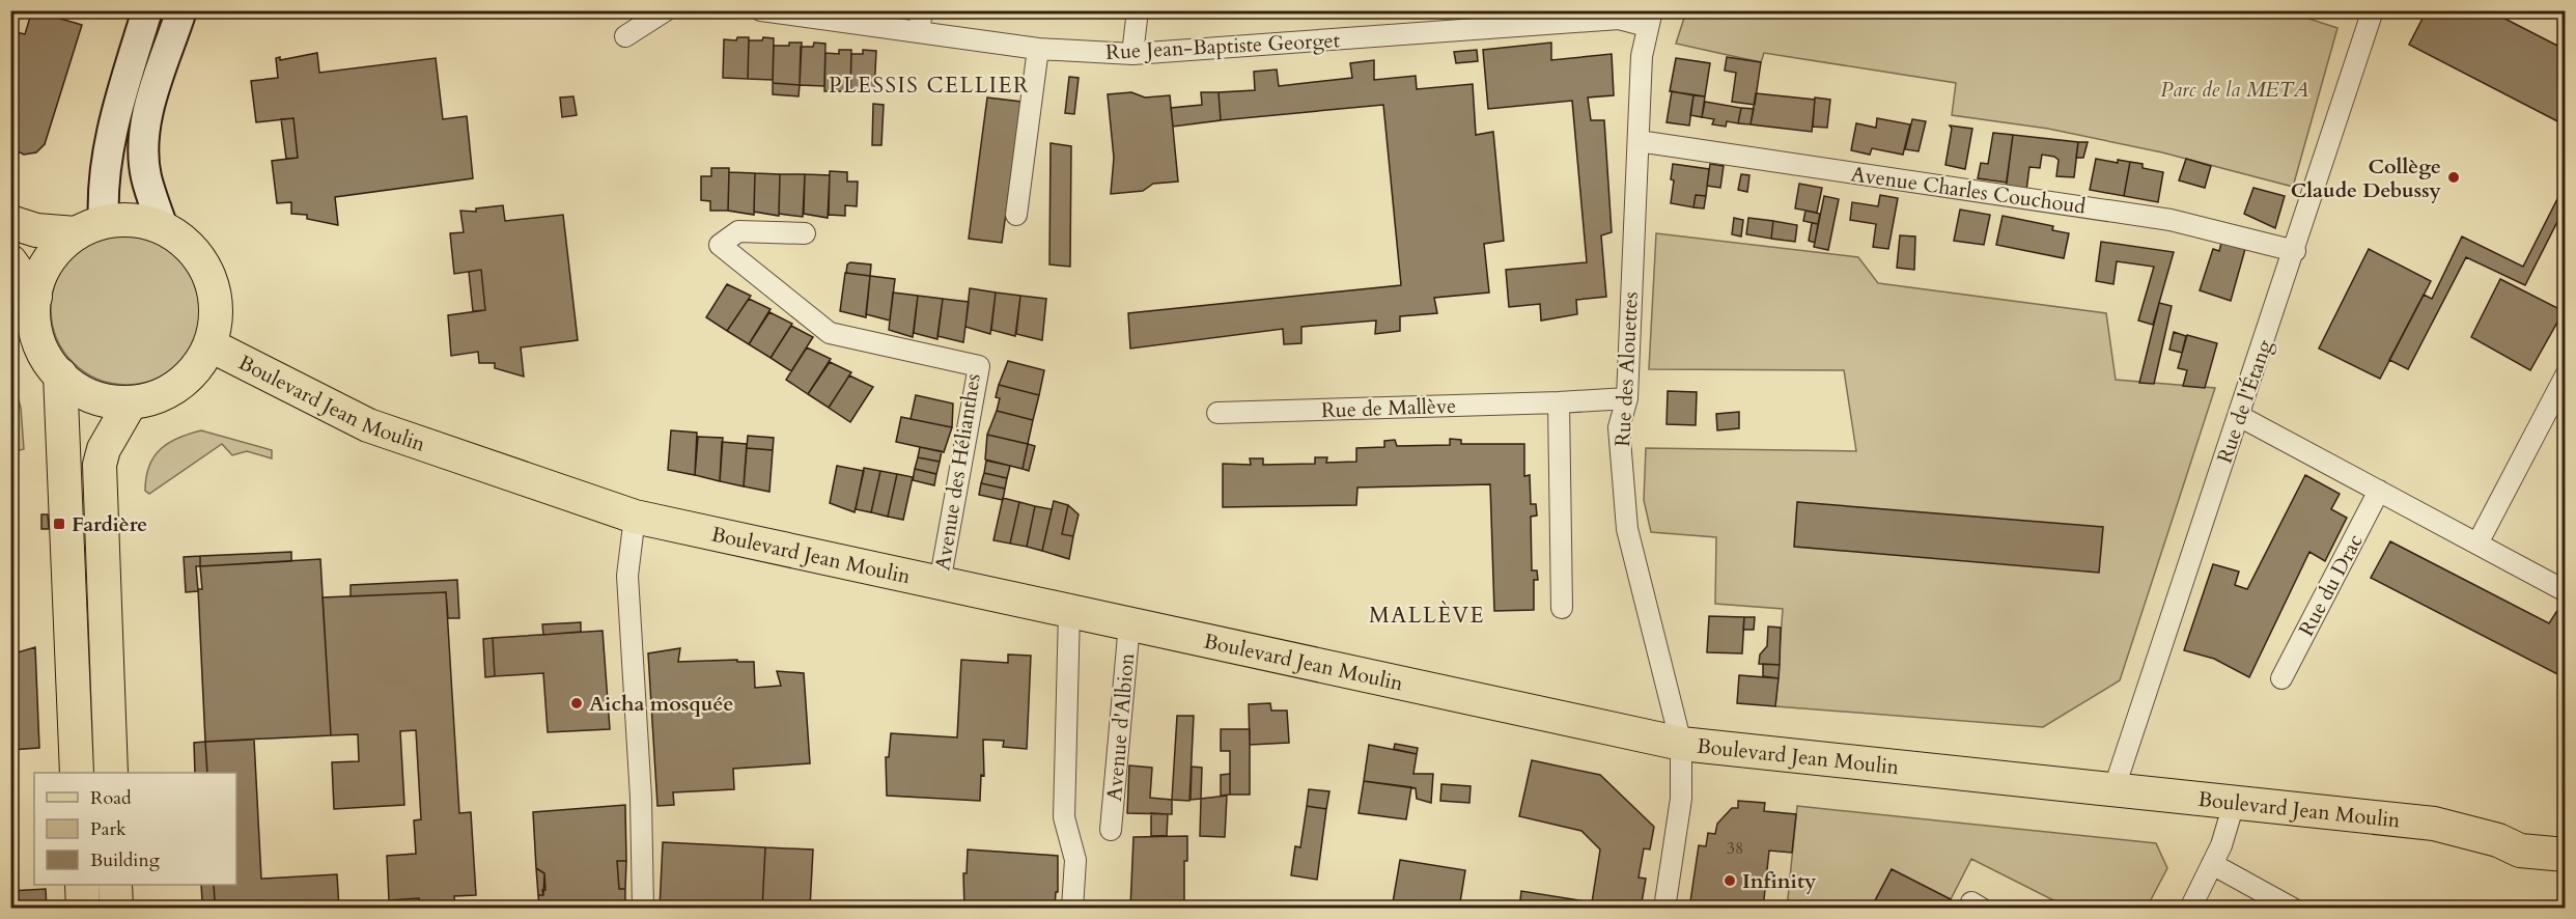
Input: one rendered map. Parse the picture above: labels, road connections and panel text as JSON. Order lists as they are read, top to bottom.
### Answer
{
  "streets": {
    "main road": ["Boulevard Jean Moulin"],
    "street": [
      "Rue Jean-Baptiste Georget",
      "Avenue Charles Couchoud",
      "Rue des Alouettes",
      "Rue de l'Étang",
      "Rue de Mallève",
      "Avenue des Hélianthes",
      "Rue du Drac",
      "Avenue d'Albion"
    ]
  },
  "crossings": [
    ["Rue Jean-Baptiste Georget", "Rue des Alouettes"],
    ["Avenue Charles Couchoud", "Rue des Alouettes"],
    ["Avenue Charles Couchoud", "Rue de l'Étang"],
    ["Rue des Alouettes", "Boulevard Jean Moulin"],
    ["Rue des Alouettes", "Rue de Mallève"],
    ["Rue de l'Étang", "Boulevard Jean Moulin"],
    ["Boulevard Jean Moulin", "Avenue des Hélianthes"],
    ["Boulevard Jean Moulin", "Avenue d'Albion"]
  ],
  "districts": ["PLESSIS CELLIER", "MALLÈVE"],
  "parks": ["Parc de la META"],
  "places": {
    "other": ["Collège Claude Debussy", "Aicha mosquée", "Infinity"],
    "transit": ["Fardière"]
  },
  "house_numbers": ["38"],
  "legend": ["Road", "Park", "Building"]
}
